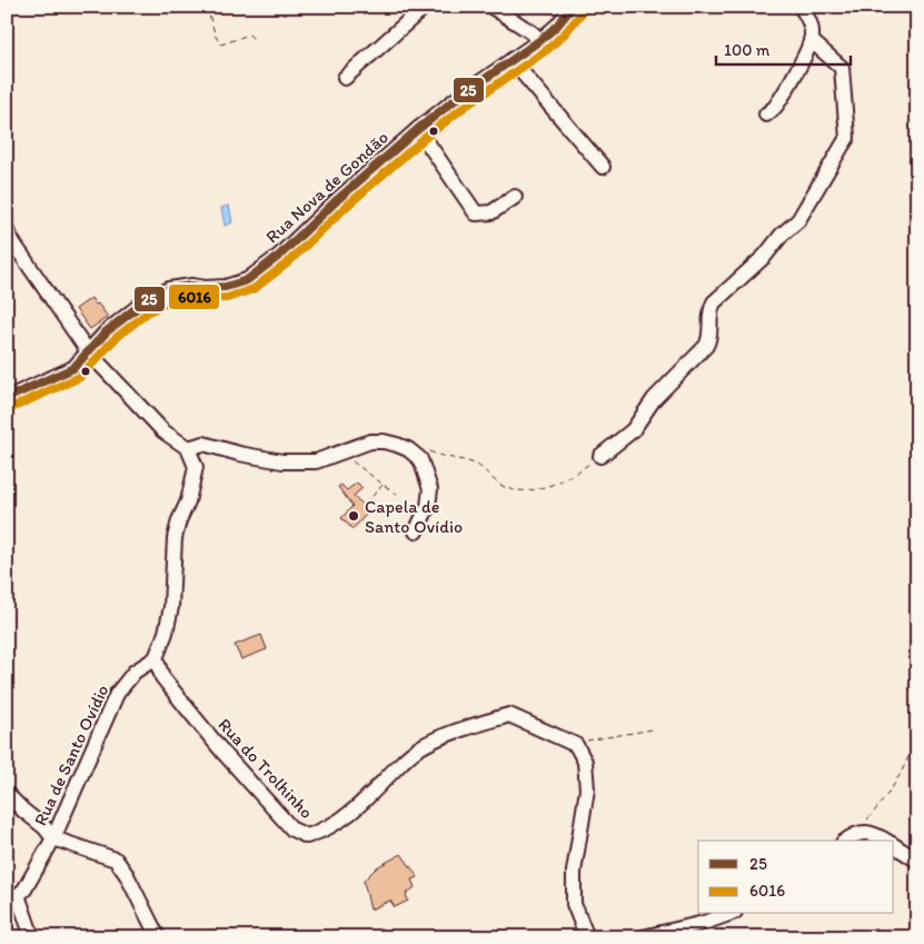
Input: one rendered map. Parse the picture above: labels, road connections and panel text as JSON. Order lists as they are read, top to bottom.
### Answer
{
  "streets": {
    "street": ["Rua Nova de Gondão", "Rua de Santo Ovídio", "Rua do Trolhinho"]
  },
  "crossings": [
    ["Rua de Santo Ovídio", "Rua do Trolhinho"]
  ],
  "places": ["Capela de Santo Ovídio"],
  "lines": ["transit line 25", "transit line 6016"],
  "legend": ["25", "6016"],
  "scale_bar": "100 m"
}
